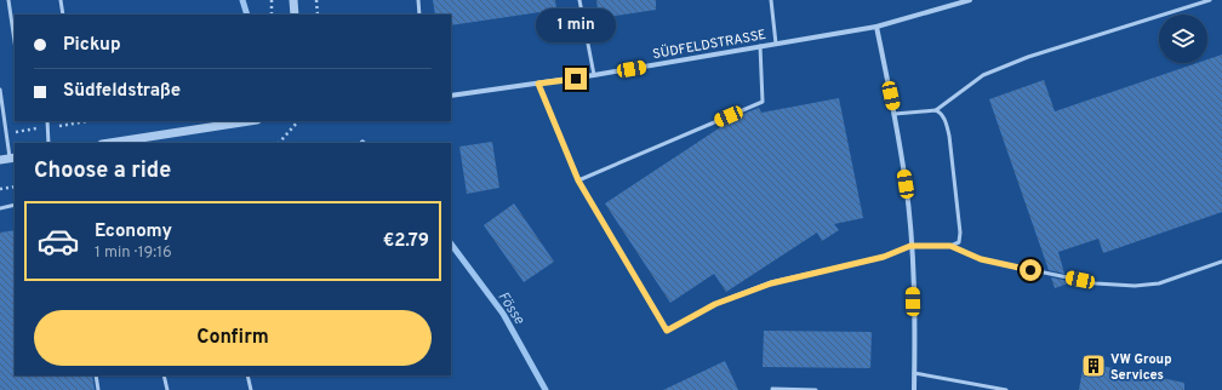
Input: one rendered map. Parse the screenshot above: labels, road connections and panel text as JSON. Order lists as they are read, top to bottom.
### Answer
{
  "streets": {
    "street": ["SÜDFELDSTRASSE"]
  },
  "water": ["Fösse"],
  "places": {
    "building": ["VW Group Services"]
  },
  "page": {
    "bubble": "1 min",
    "banner": ["Pickup", "Südfeldstraße"],
    "heading": "Choose a ride",
    "list": [
      {
        "name": "Economy",
        "note": "1 min · 19:16",
        "value": "€2.79"
      }
    ],
    "buttons": "Confirm"
  }
}
